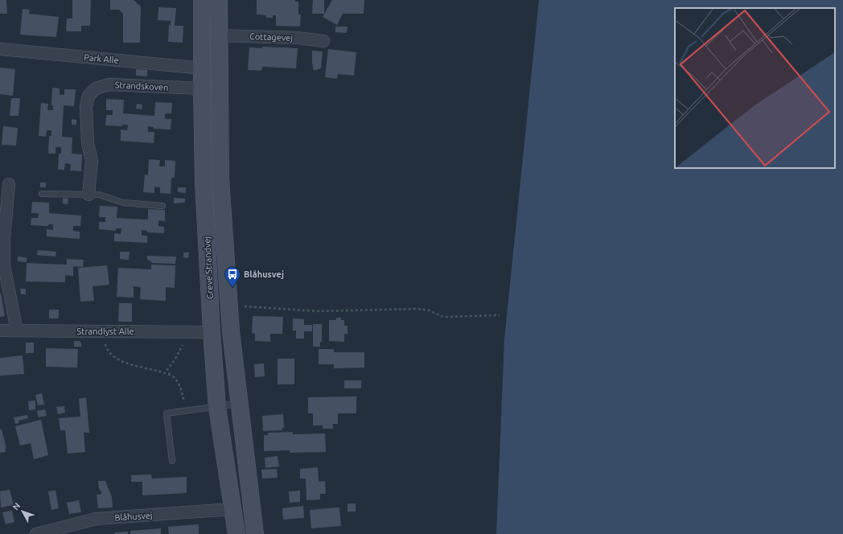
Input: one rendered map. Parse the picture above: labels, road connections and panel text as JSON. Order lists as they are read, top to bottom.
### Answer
{
  "streets": {
    "main road": ["Greve Strandvej"],
    "street": [
      "Cottagevej",
      "Park Alle",
      "Strandskoven",
      "Strandlyst Alle",
      "Blåhusvej"
    ]
  },
  "crossings": [
    ["Cottagevej", "Greve Strandvej"],
    ["Park Alle", "Greve Strandvej"],
    ["Strandskoven", "Greve Strandvej"],
    ["Greve Strandvej", "Strandlyst Alle"],
    ["Greve Strandvej", "Blåhusvej"]
  ],
  "places": {
    "bus stop": ["Blåhusvej"]
  },
  "north": "top left"
}
